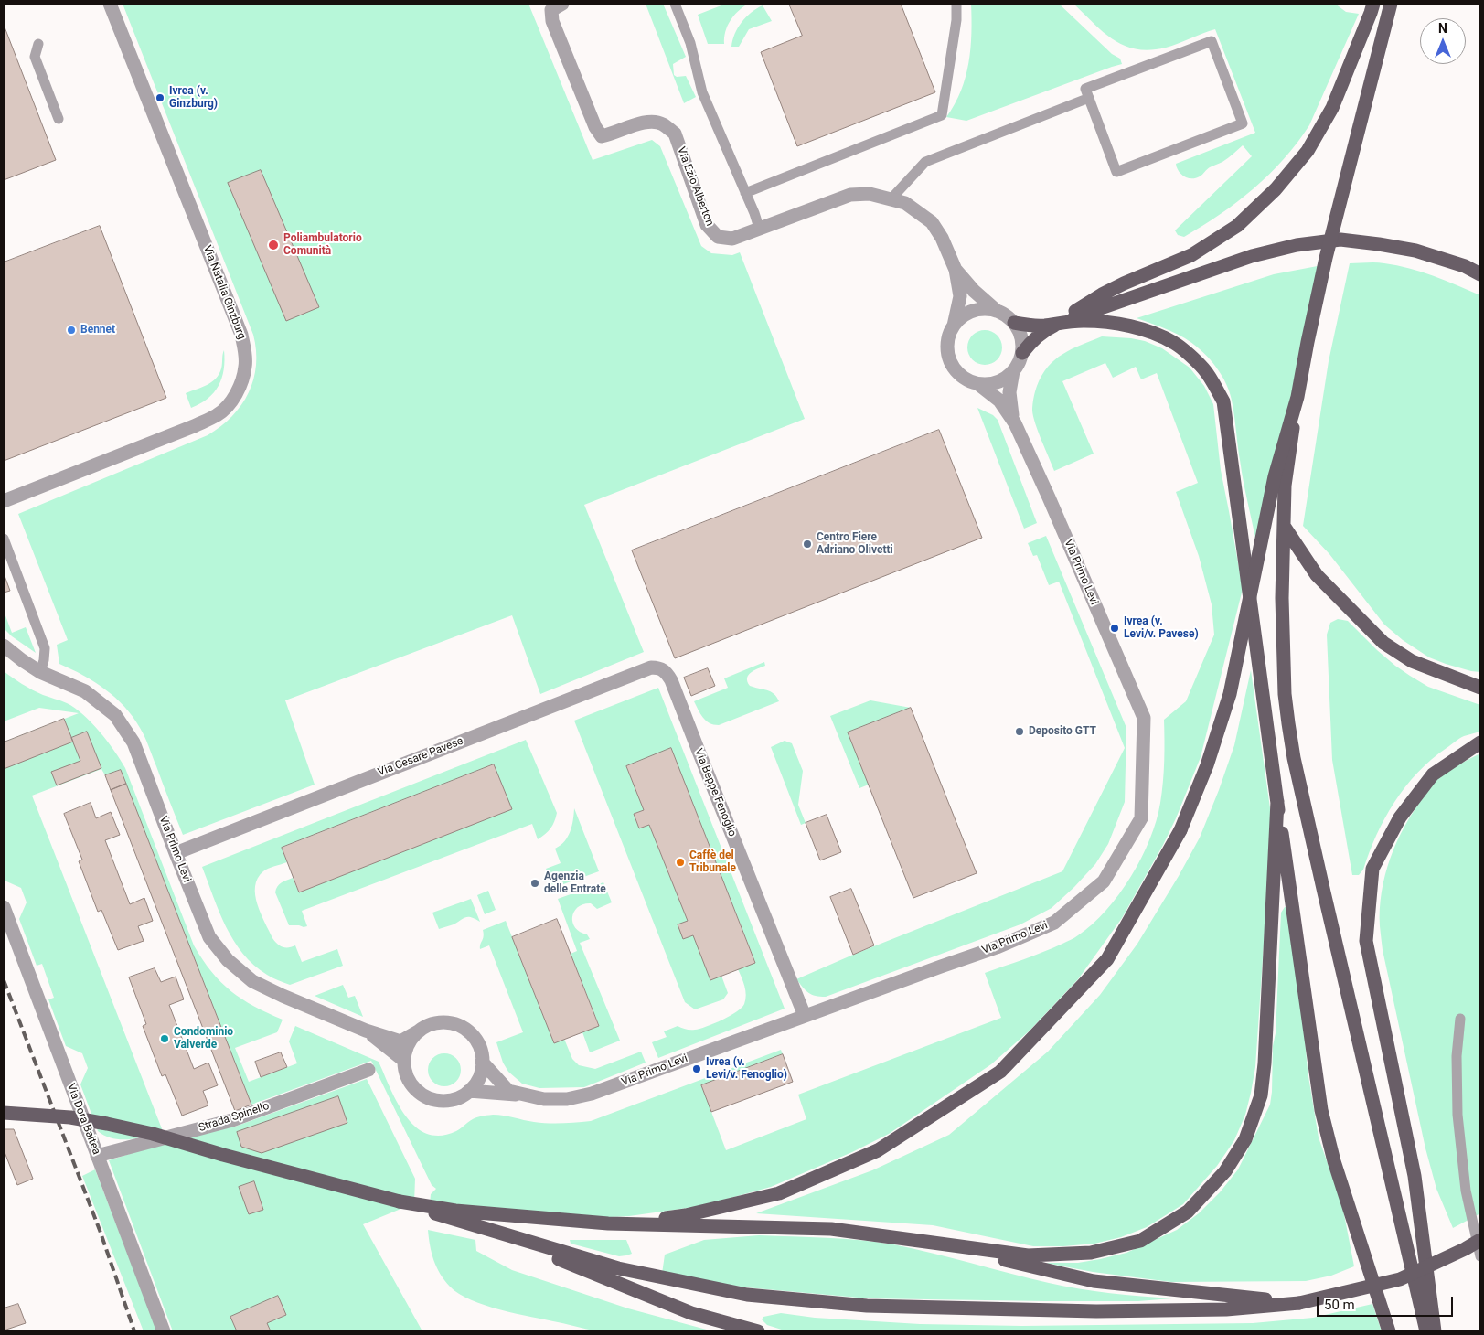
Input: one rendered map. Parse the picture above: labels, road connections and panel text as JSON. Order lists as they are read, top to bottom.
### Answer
{
  "streets": {
    "street": [
      "Via Ezio Alberton",
      "Via Natalia Ginzburg",
      "Via Primo Levi",
      "Via Cesare Pavese",
      "Via Beppe Fenoglio",
      "Strada Spinello",
      "Via Dora Baltea"
    ]
  },
  "crossings": [
    ["Via Ezio Alberton", "Via Primo Levi"],
    ["Via Primo Levi", "Via Cesare Pavese"],
    ["Via Primo Levi", "Via Beppe Fenoglio"],
    ["Via Cesare Pavese", "Via Beppe Fenoglio"],
    ["Strada Spinello", "Via Dora Baltea"]
  ],
  "places": [
    "Ivrea (v. Ginzburg)",
    "Poliambulatorio Comunità",
    "Bennet",
    "Centro Fiere Adriano Olivetti",
    "Ivrea (v. Levi/v. Pavese)",
    "Deposito GTT",
    "Caffè del Tribunale",
    "Agenzia delle Entrate",
    "Condominio Valverde",
    "Ivrea (v. Levi/v. Fenoglio)"
  ],
  "scale_bar": "50 m",
  "north": "top"
}
